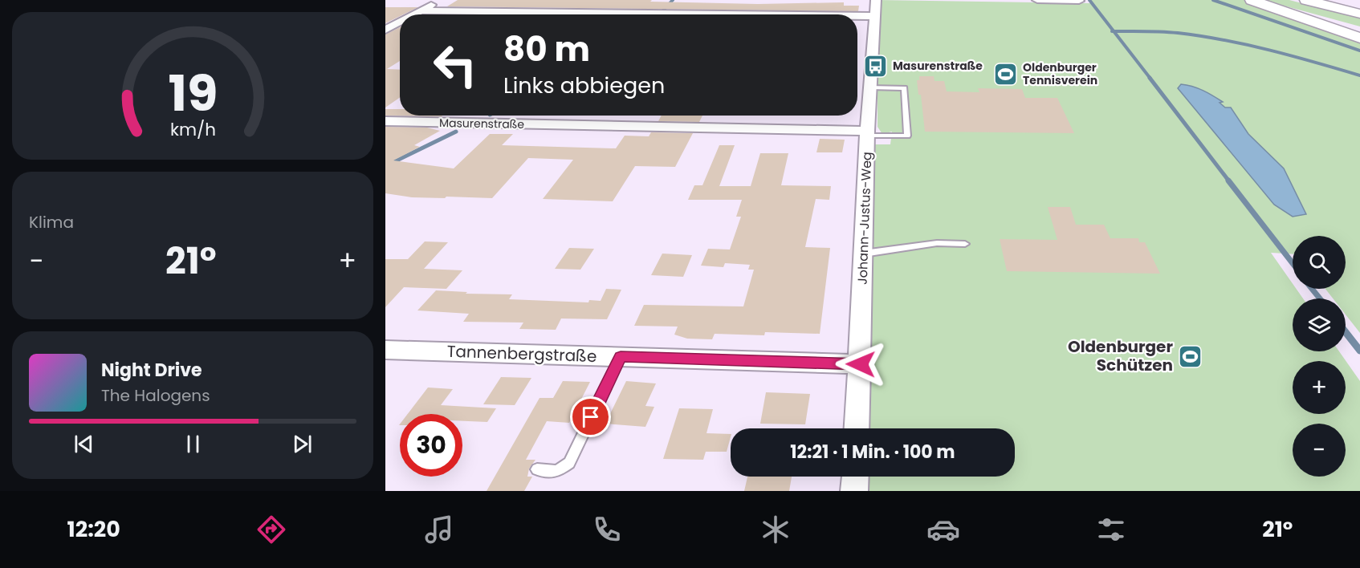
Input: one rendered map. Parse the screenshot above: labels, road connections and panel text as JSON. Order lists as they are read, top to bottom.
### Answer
{
  "streets": {
    "street": ["Masurenstraße", "Johann-Justus-Weg", "Tannenbergstraße"]
  },
  "crossings": [
    ["Masurenstraße", "Johann-Justus-Weg"],
    ["Johann-Justus-Weg", "Tannenbergstraße"]
  ],
  "places": {
    "bus stop": ["Masurenstraße"],
    "sports": ["Oldenburger Tennisverein", "Oldenburger Schützen"]
  },
  "page": {
    "turn": ["80 m", "Links abbiegen"],
    "tile": "Klima",
    "map_buttons": ["+", "−"],
    "heat": ["−", "21°", "+"],
    "song": ["Night Drive", "The Halogens"],
    "limit": "30",
    "trip": "12:21 · 1 Min. · 100 m",
    "tabs": ["12:20", "21°"],
    "gauge": ["19", "km/h"]
  }
}
